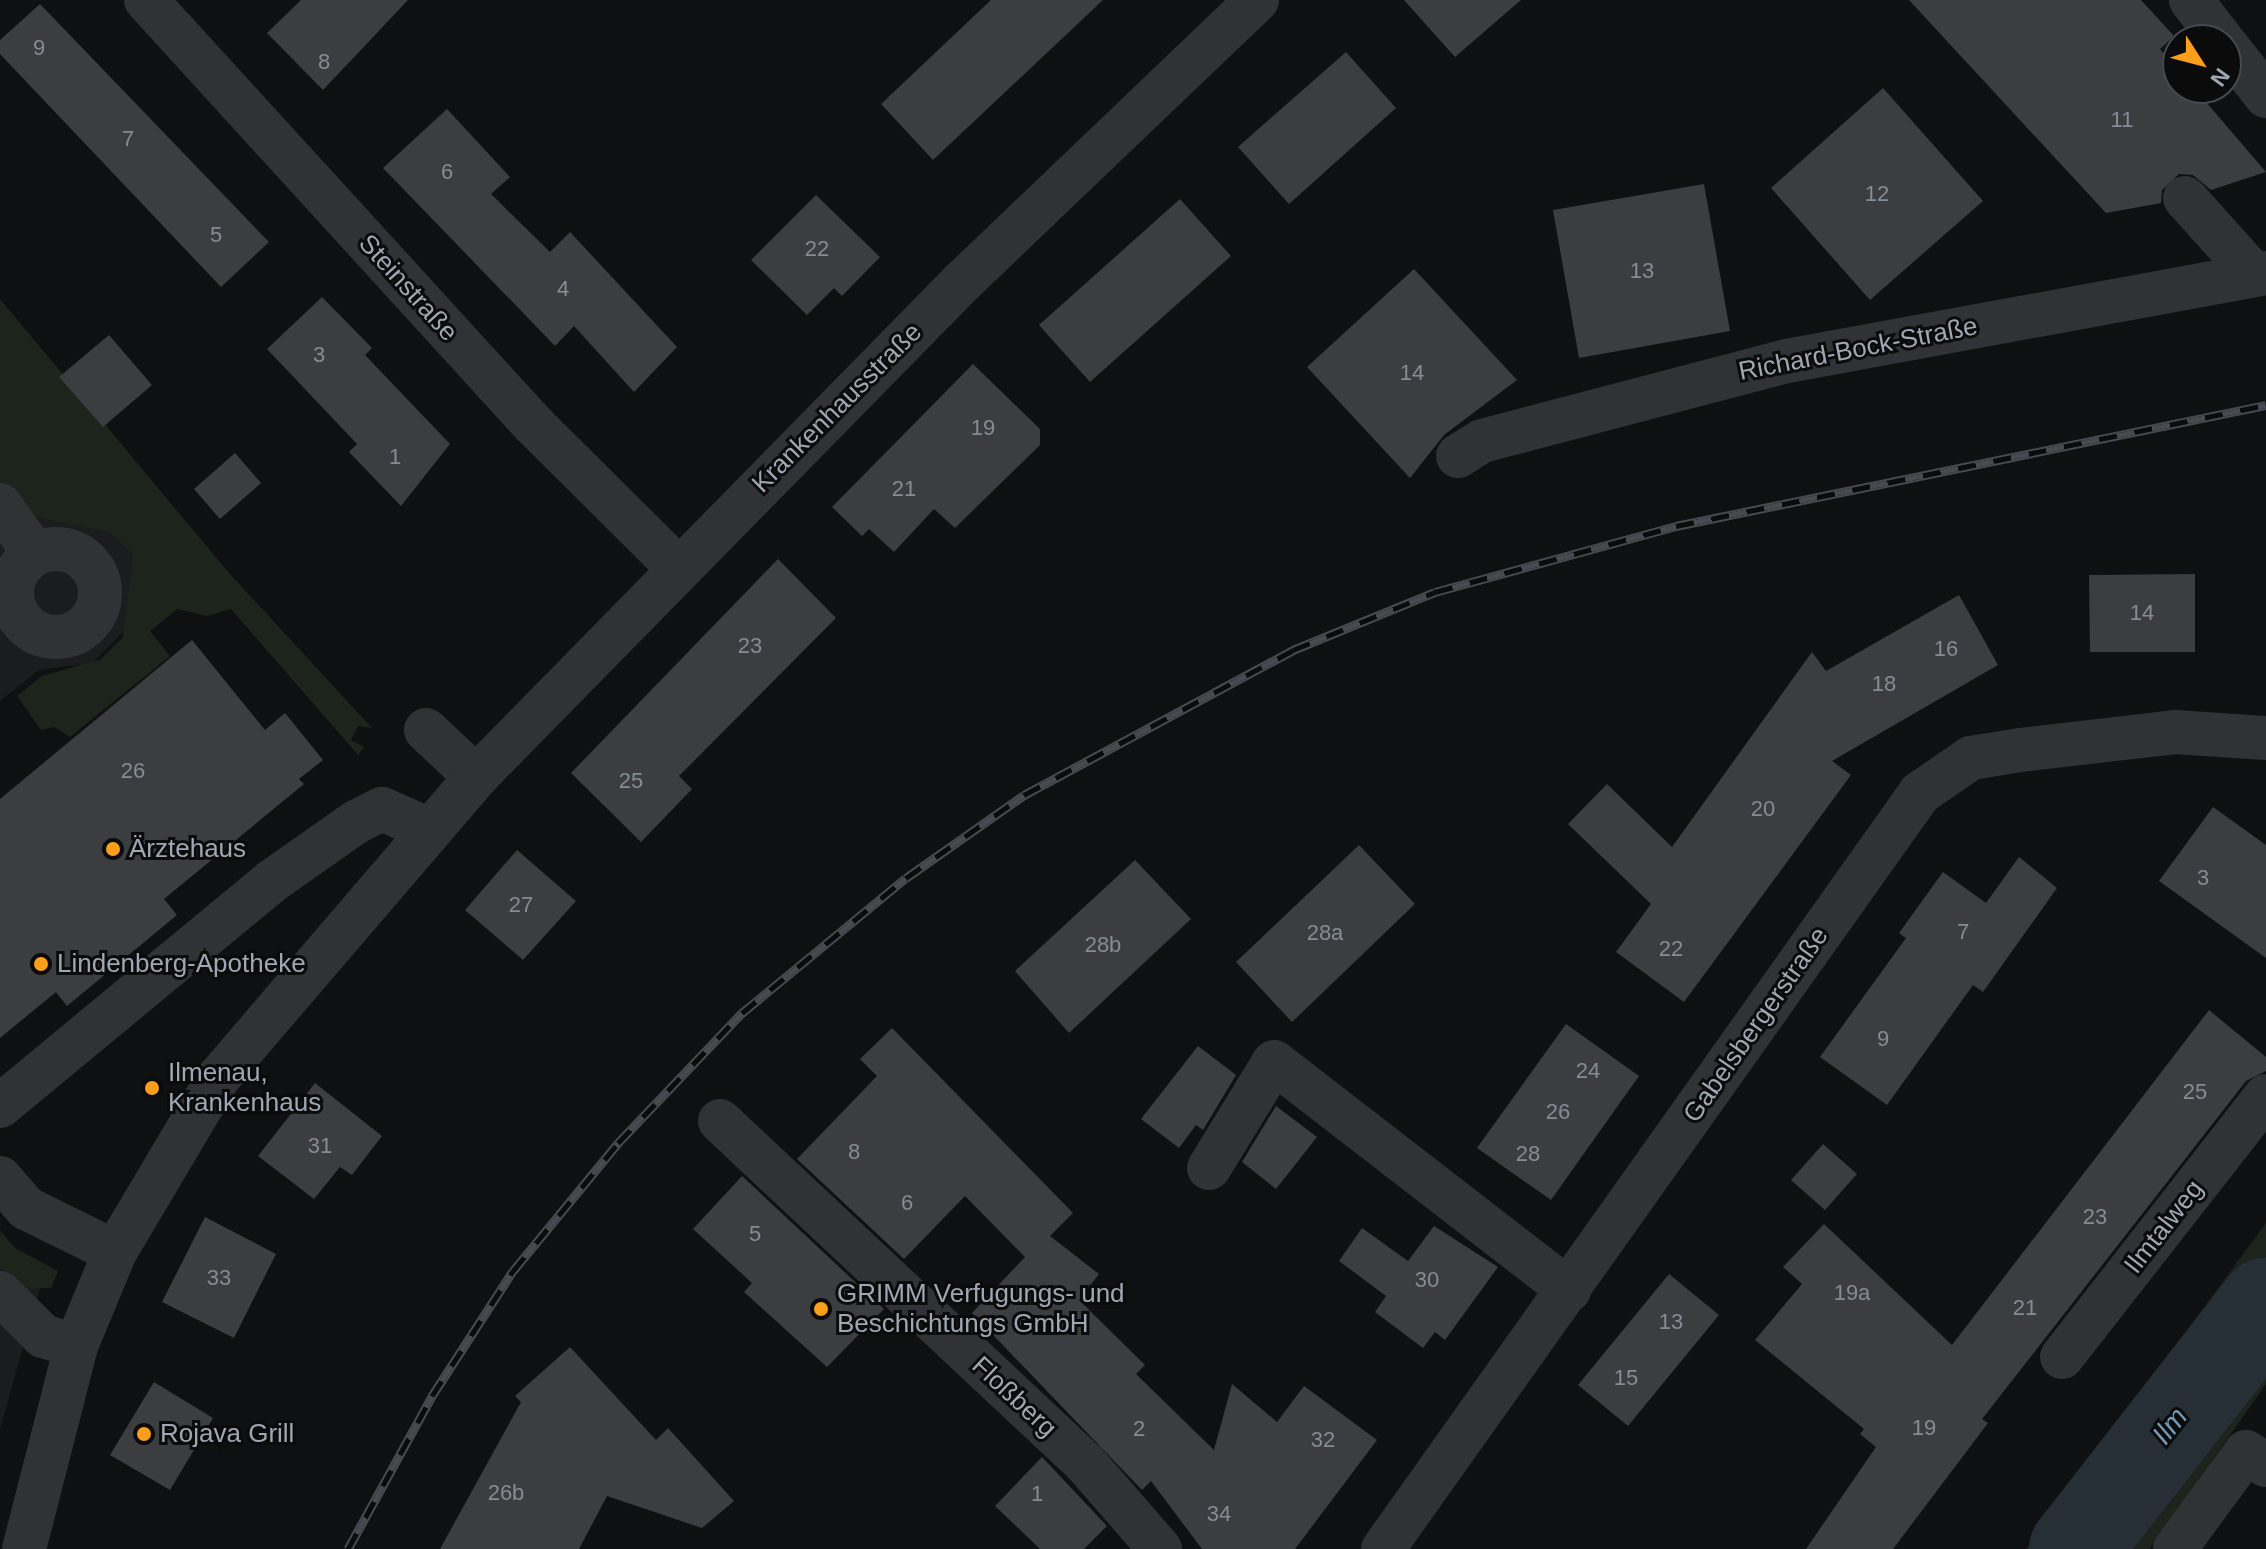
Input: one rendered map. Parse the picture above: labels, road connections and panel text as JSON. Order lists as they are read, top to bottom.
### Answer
{
  "streets": {
    "street": [
      "Steinstraße",
      "Richard-Bock-Straße",
      "Krankenhausstraße",
      "Gabelsbergerstraße",
      "Ilmtalweg",
      "Floßberg"
    ]
  },
  "crossings": [
    ["Steinstraße", "Krankenhausstraße"]
  ],
  "water": ["Ilm"],
  "places": [
    "Ärztehaus",
    "Lindenberg-Apotheke",
    "Ilmenau, Krankenhaus",
    "GRIMM Verfugungs- und Beschichtungs GmbH",
    "Rojava Grill"
  ],
  "house_numbers": [
    "9",
    "8",
    "11",
    "7",
    "6",
    "12",
    "5",
    "22",
    "13",
    "4",
    "3",
    "14",
    "19",
    "1",
    "21",
    "14",
    "23",
    "16",
    "18",
    "26",
    "25",
    "20",
    "3",
    "27",
    "7",
    "28a",
    "28b",
    "22",
    "9",
    "24",
    "25",
    "26",
    "31",
    "8",
    "28",
    "6",
    "23",
    "5",
    "33",
    "30",
    "19a",
    "21",
    "13",
    "15",
    "19",
    "2",
    "32",
    "26b",
    "1",
    "34"
  ],
  "north": "bottom right"
}
